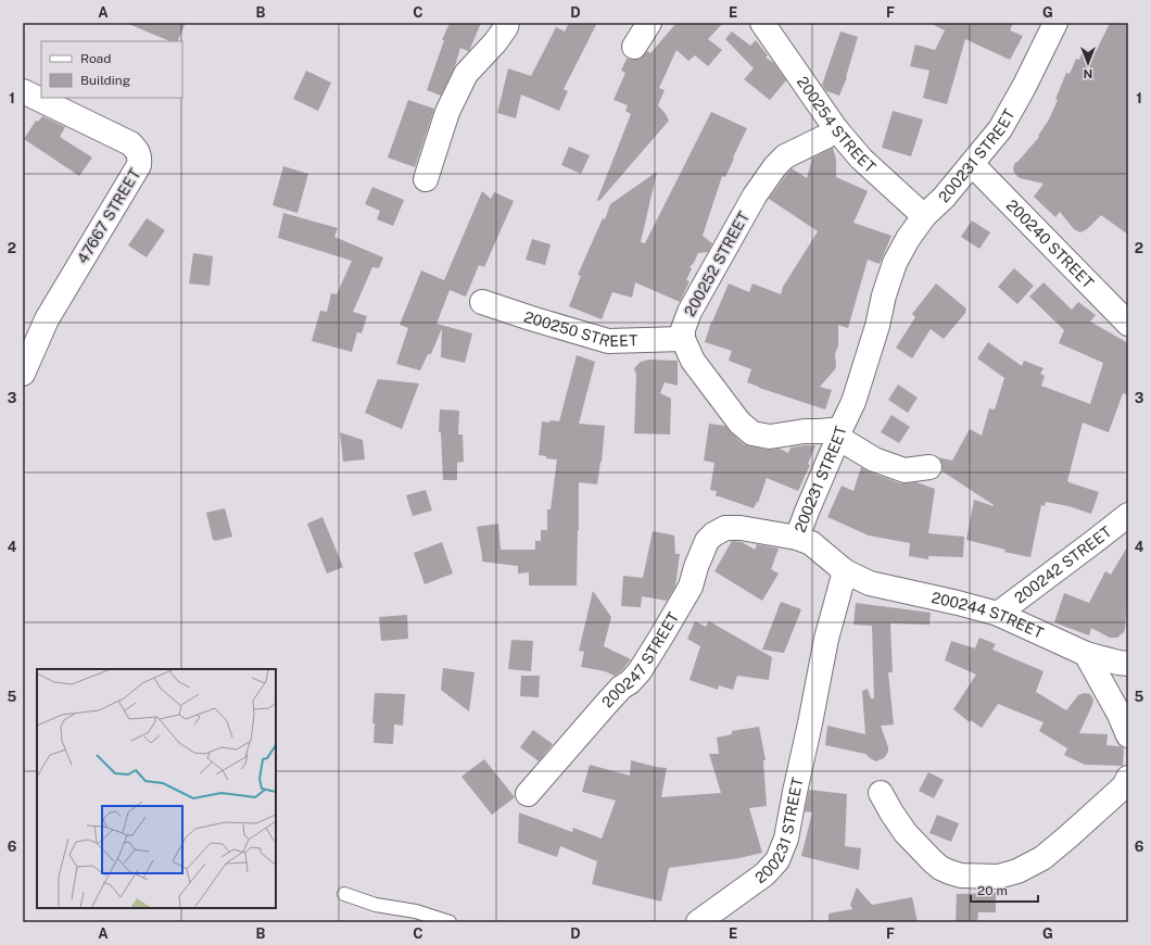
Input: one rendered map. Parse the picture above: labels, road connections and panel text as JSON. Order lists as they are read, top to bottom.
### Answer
{
  "streets": {
    "street": [
      "200254 STREET",
      "200231 STREET",
      "47667 STREET",
      "200240 STREET",
      "200252 STREET",
      "200250 STREET",
      "200242 STREET",
      "200244 STREET",
      "200247 STREET"
    ]
  },
  "crossings": [
    ["200254 STREET", "200231 STREET"],
    ["200254 STREET", "200252 STREET"],
    ["200231 STREET", "200240 STREET"],
    ["200231 STREET", "200244 STREET"],
    ["200231 STREET", "200247 STREET"],
    ["200252 STREET", "200250 STREET"],
    ["200242 STREET", "200244 STREET"]
  ],
  "legend": ["Road", "Building"],
  "scale_bar": "20 m",
  "north": "bottom",
  "grid": {
    "columns": [
      "A",
      "B",
      "C",
      "D",
      "E",
      "F",
      "G"
    ],
    "rows": [
      "1",
      "2",
      "3",
      "4",
      "5",
      "6"
    ]
  }
}
